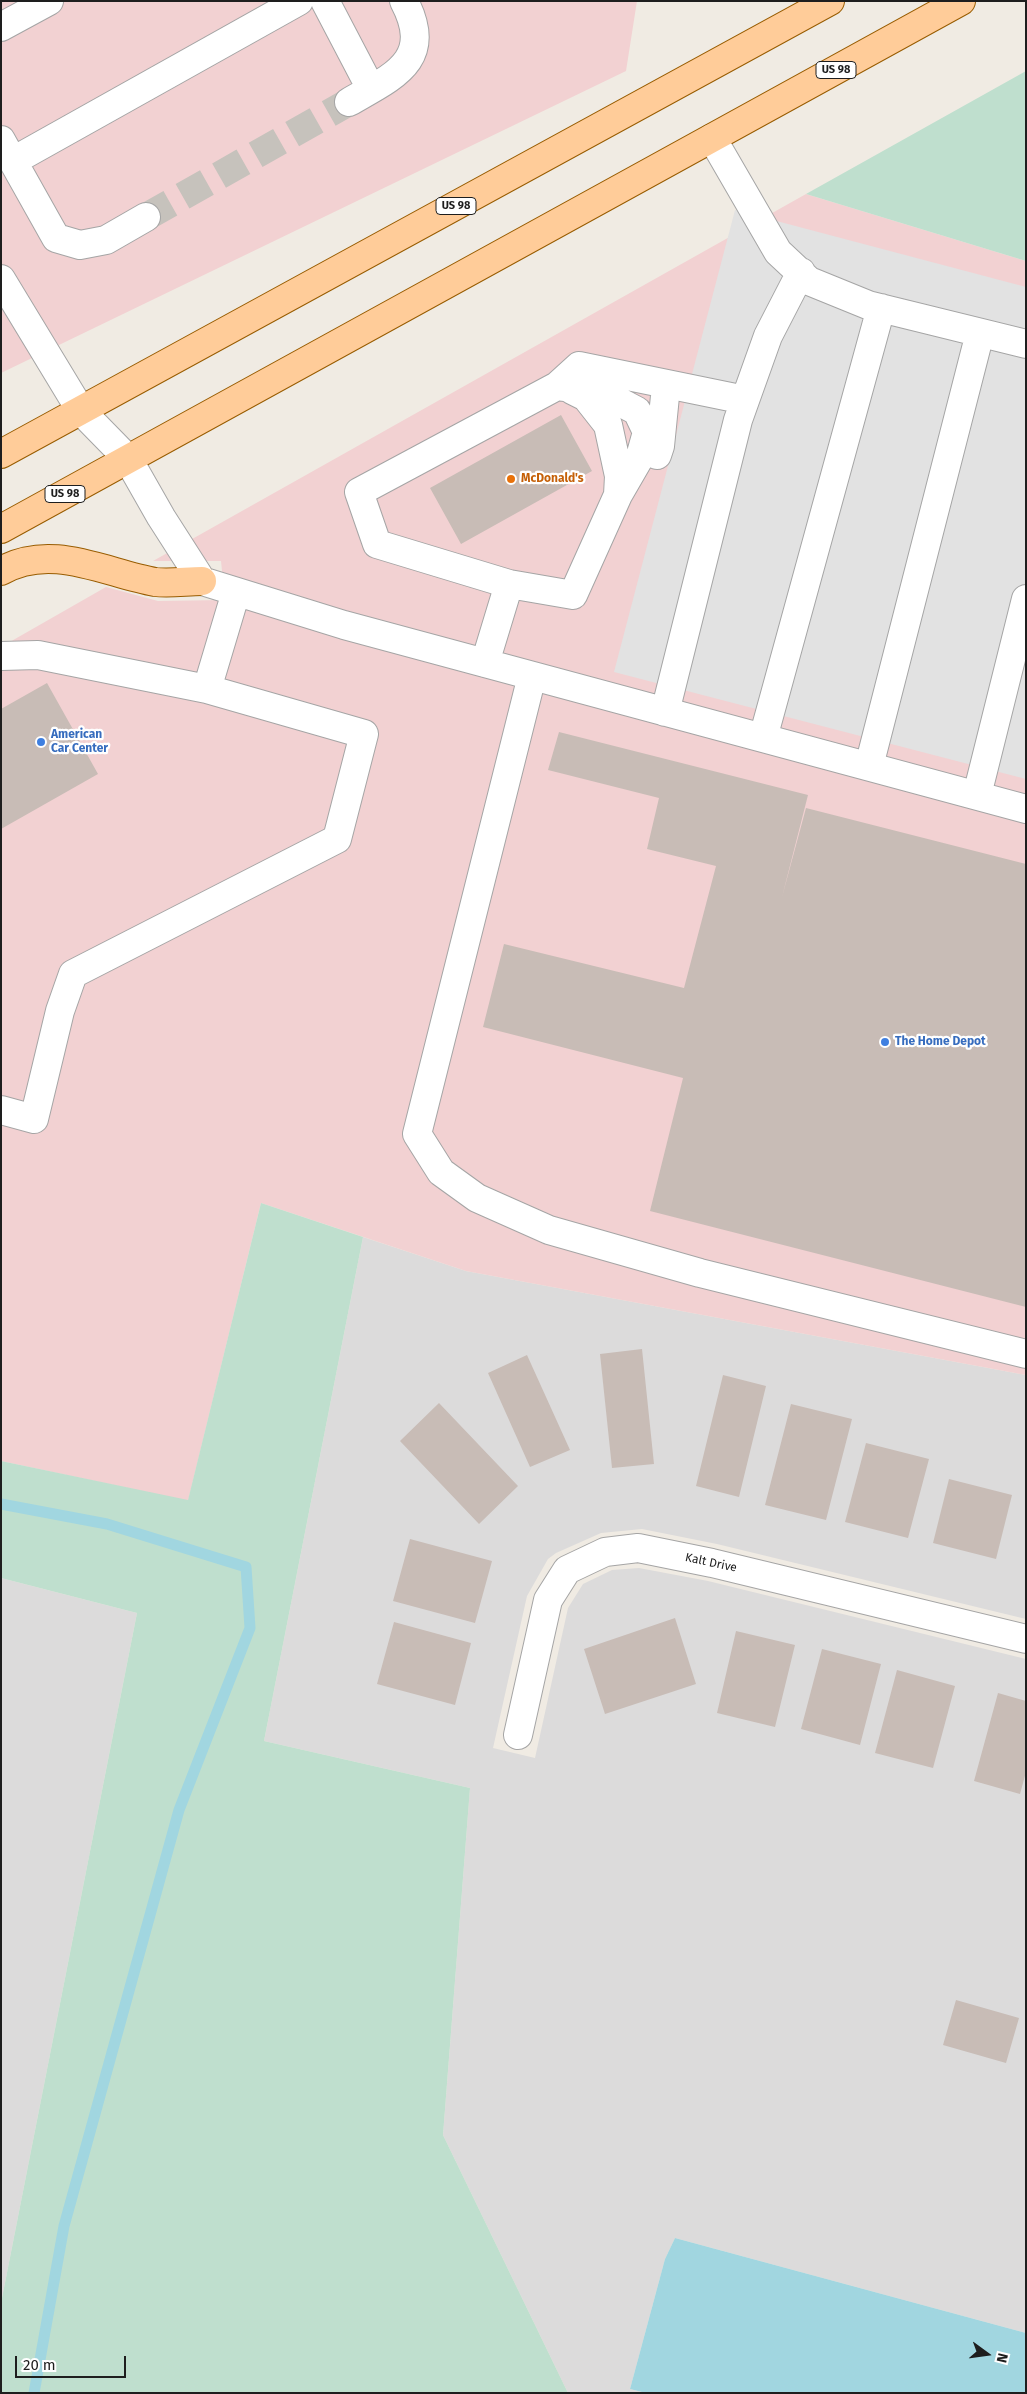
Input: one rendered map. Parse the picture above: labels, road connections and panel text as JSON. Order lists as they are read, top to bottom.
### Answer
{
  "streets": {
    "main road": ["US 98"],
    "street": ["Kalt Drive"]
  },
  "places": ["McDonald's", "American Car Center", "The Home Depot"],
  "scale_bar": "20 m",
  "north": "right"
}
